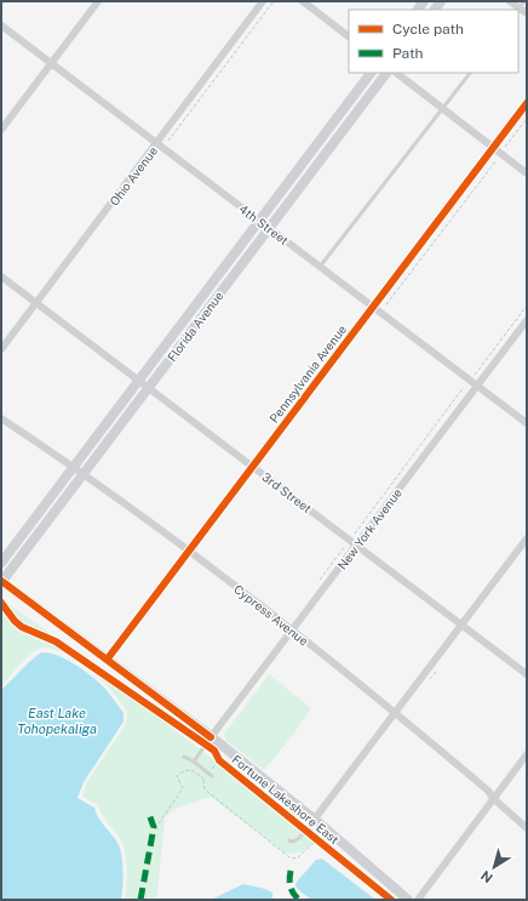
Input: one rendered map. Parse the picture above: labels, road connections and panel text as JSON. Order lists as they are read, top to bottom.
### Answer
{
  "streets": {
    "main road": ["Florida Avenue"],
    "street": [
      "Ohio Avenue",
      "4th Street",
      "Pennsylvania Avenue",
      "3rd Street",
      "New York Avenue",
      "Cypress Avenue"
    ],
    "cycle path": ["Fortune Lakeshore East"]
  },
  "crossings": [
    ["Ohio Avenue", "4th Street"],
    ["Ohio Avenue", "3rd Street"],
    ["4th Street", "Florida Avenue"],
    ["4th Street", "Pennsylvania Avenue"],
    ["4th Street", "New York Avenue"],
    ["Florida Avenue", "3rd Street"],
    ["Florida Avenue", "Cypress Avenue"],
    ["Pennsylvania Avenue", "3rd Street"],
    ["Pennsylvania Avenue", "Cypress Avenue"],
    ["3rd Street", "New York Avenue"],
    ["New York Avenue", "Cypress Avenue"],
    ["New York Avenue", "Fortune Lakeshore East"]
  ],
  "water": ["East Lake Tohopekaliga"],
  "legend": ["Cycle path", "Path"],
  "north": "bottom left"
}
